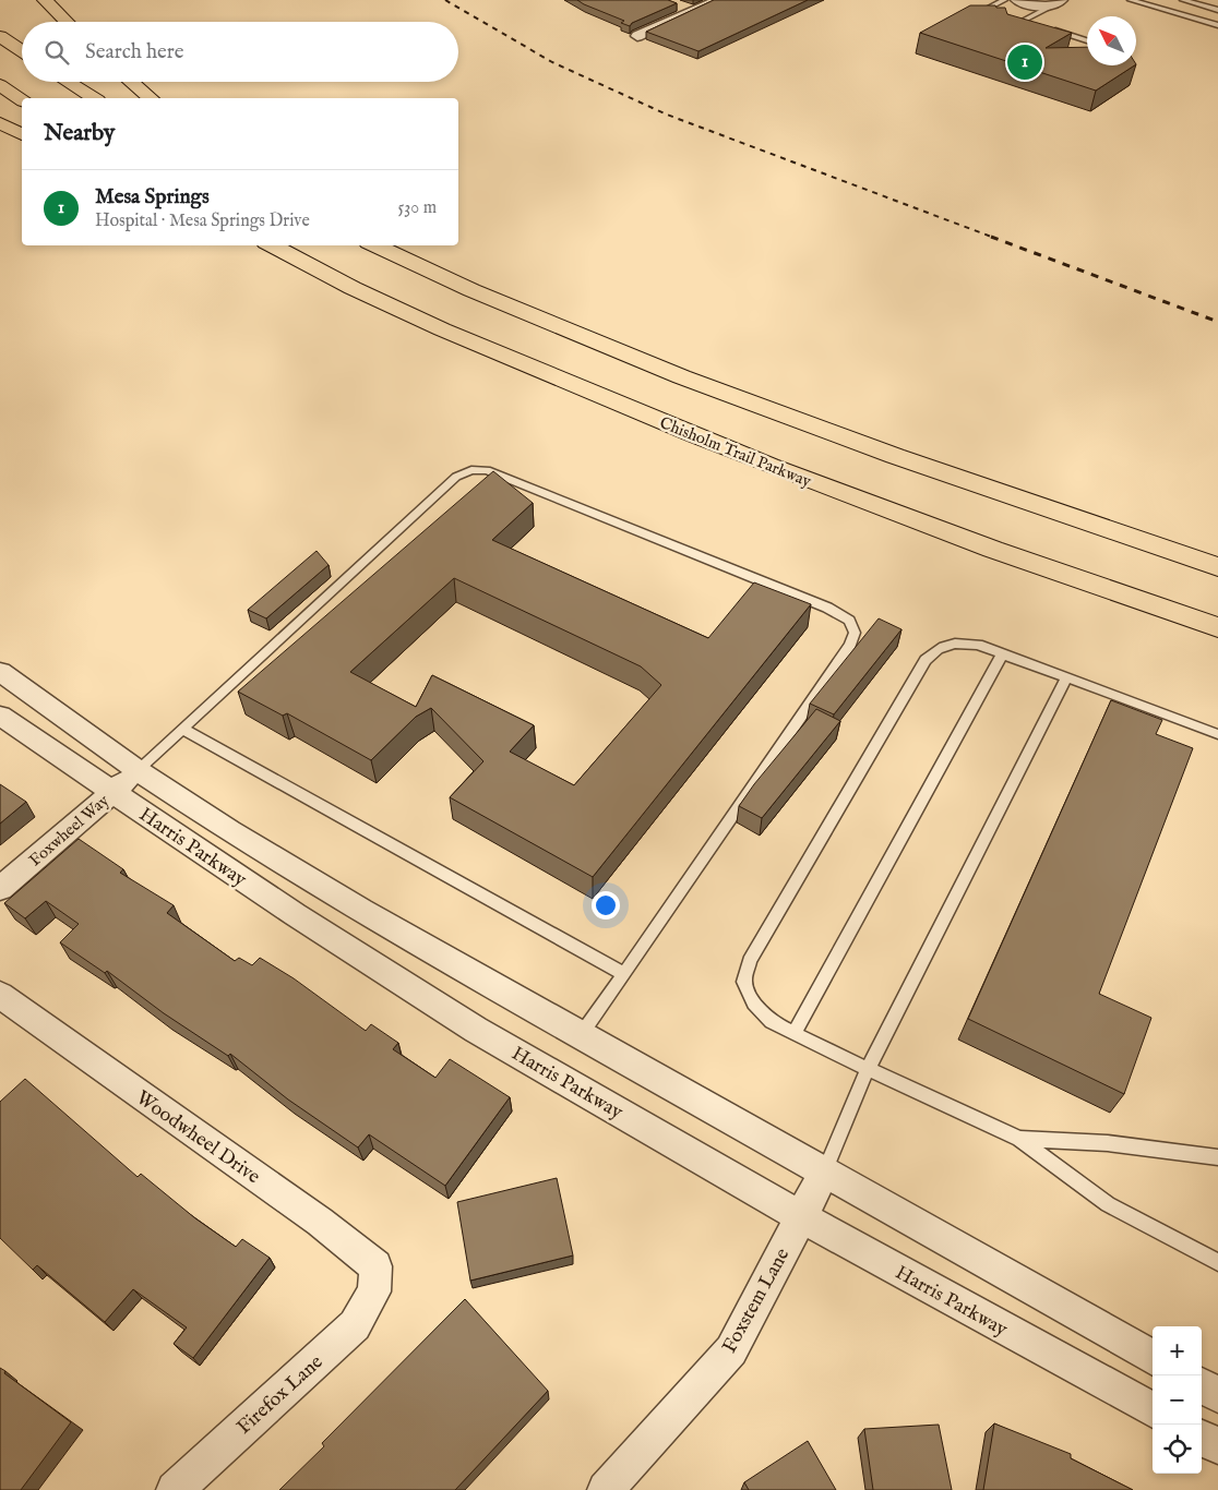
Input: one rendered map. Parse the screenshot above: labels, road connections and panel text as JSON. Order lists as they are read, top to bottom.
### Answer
{
  "streets": {
    "highway": ["Chisholm Trail Parkway"],
    "street": [
      "Foxwheel Way",
      "Harris Parkway",
      "Woodwheel Drive",
      "Foxstem Lane",
      "Firefox Lane"
    ]
  },
  "crossings": [
    ["Foxwheel Way", "Harris Parkway"],
    ["Harris Parkway", "Foxstem Lane"],
    ["Woodwheel Drive", "Firefox Lane"]
  ],
  "north": "top left",
  "page": {
    "search": "Search here",
    "pins": "1",
    "heading": "Nearby",
    "list": [
      {
        "mark": "1",
        "name": "Mesa Springs",
        "note": "Hospital · Mesa Springs Drive",
        "value": "530 m"
      }
    ],
    "map_buttons": ["+", "−"]
  }
}
